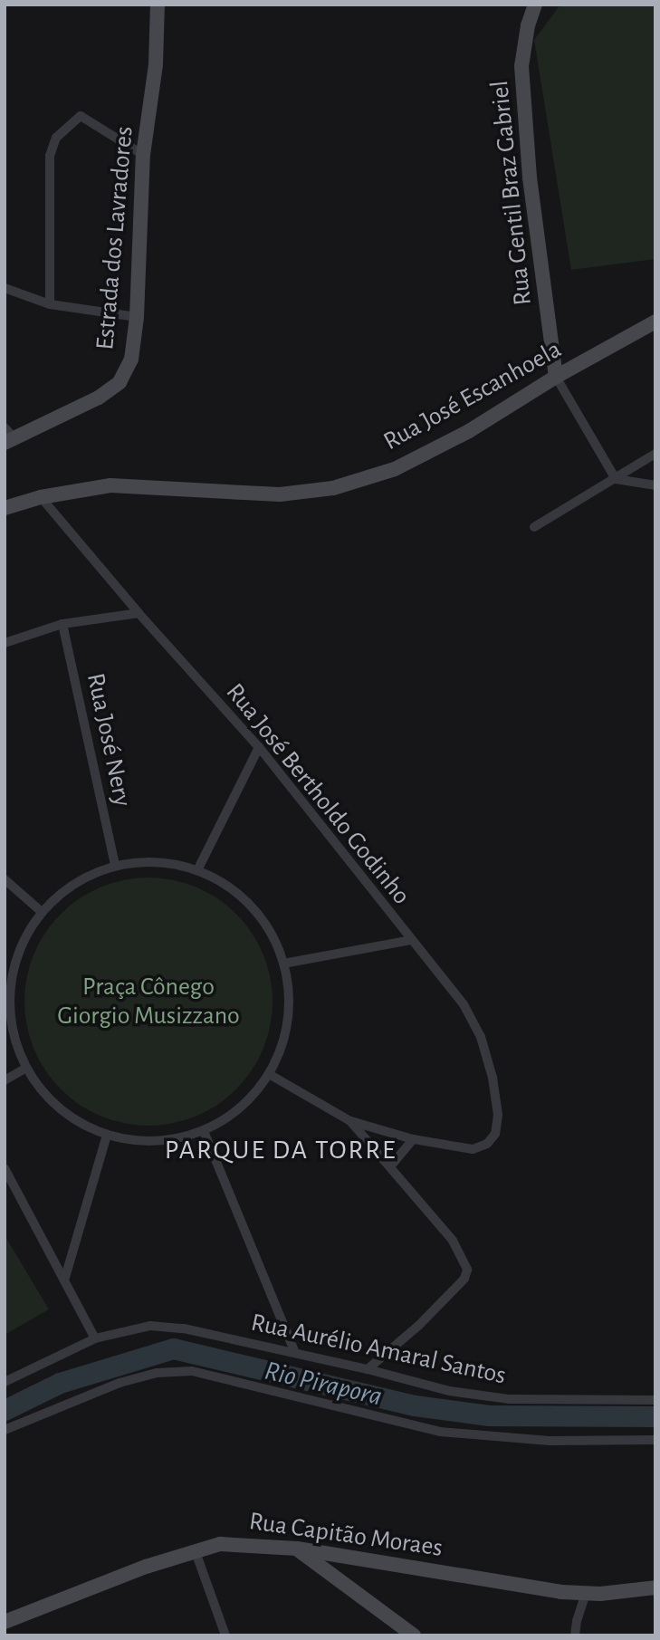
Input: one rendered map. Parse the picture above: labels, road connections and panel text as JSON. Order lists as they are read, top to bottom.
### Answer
{
  "streets": {
    "street": [
      "Rua Gentil Braz Gabriel",
      "Estrada dos Lavradores",
      "Rua José Escanhoela",
      "Rua José Nery",
      "Rua José Bertholdo Godinho",
      "Rua Aurélio Amaral Santos",
      "Rua Capitão Moraes"
    ]
  },
  "crossings": [
    ["Rua Gentil Braz Gabriel", "Rua José Escanhoela"],
    ["Rua José Escanhoela", "Rua José Bertholdo Godinho"]
  ],
  "districts": ["PARQUE DA TORRE"],
  "water": ["Rio Pirapora"],
  "parks": ["Praça Cônego Giorgio Musizzano"]
}
